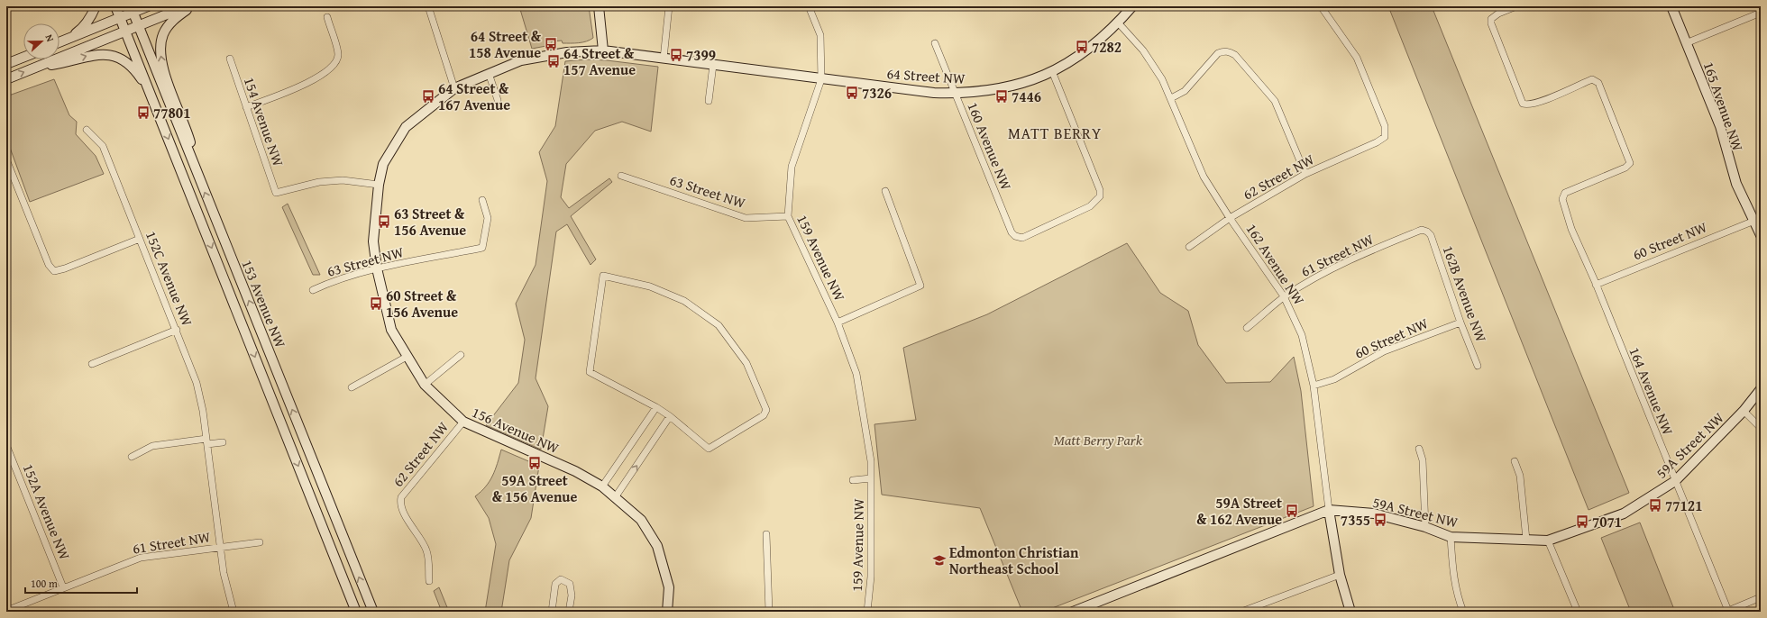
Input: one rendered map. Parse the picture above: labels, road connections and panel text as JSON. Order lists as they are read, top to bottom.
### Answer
{
  "streets": {
    "street": [
      "64 Street NW",
      "165 Avenue NW",
      "154 Avenue NW",
      "160 Avenue NW",
      "62 Street NW",
      "63 Street NW",
      "60 Street NW",
      "61 Street NW",
      "159 Avenue NW",
      "162 Avenue NW",
      "152C Avenue NW",
      "162B Avenue NW",
      "153 Avenue NW",
      "164 Avenue NW",
      "156 Avenue NW",
      "59A Street NW",
      "152A Avenue NW"
    ]
  },
  "crossings": [
    ["64 Street NW", "154 Avenue NW"],
    ["64 Street NW", "160 Avenue NW"],
    ["64 Street NW", "159 Avenue NW"],
    ["64 Street NW", "162 Avenue NW"],
    ["64 Street NW", "156 Avenue NW"],
    ["165 Avenue NW", "60 Street NW"],
    ["154 Avenue NW", "156 Avenue NW"],
    ["62 Street NW", "162 Avenue NW"],
    ["62 Street NW", "156 Avenue NW"],
    ["63 Street NW", "159 Avenue NW"],
    ["63 Street NW", "156 Avenue NW"],
    ["60 Street NW", "162 Avenue NW"],
    ["60 Street NW", "162B Avenue NW"],
    ["60 Street NW", "164 Avenue NW"],
    ["61 Street NW", "162 Avenue NW"],
    ["61 Street NW", "152C Avenue NW"],
    ["61 Street NW", "162B Avenue NW"],
    ["61 Street NW", "152A Avenue NW"],
    ["162 Avenue NW", "59A Street NW"],
    ["164 Avenue NW", "59A Street NW"]
  ],
  "districts": ["MATT BERRY"],
  "parks": ["Matt Berry Park"],
  "places": {
    "bus stop": [
      "64 Street & 158 Avenue",
      "7282",
      "7399",
      "64 Street & 157 Avenue",
      "7326",
      "64 Street & 167 Avenue",
      "7446",
      "77801",
      "63 Street & 156 Avenue",
      "60 Street & 156 Avenue",
      "59A Street & 156 Avenue",
      "77121",
      "59A Street & 162 Avenue",
      "7355",
      "7071"
    ],
    "school or university": ["Edmonton Christian Northeast School"]
  },
  "scale_bar": "100 m",
  "north": "right"
}
